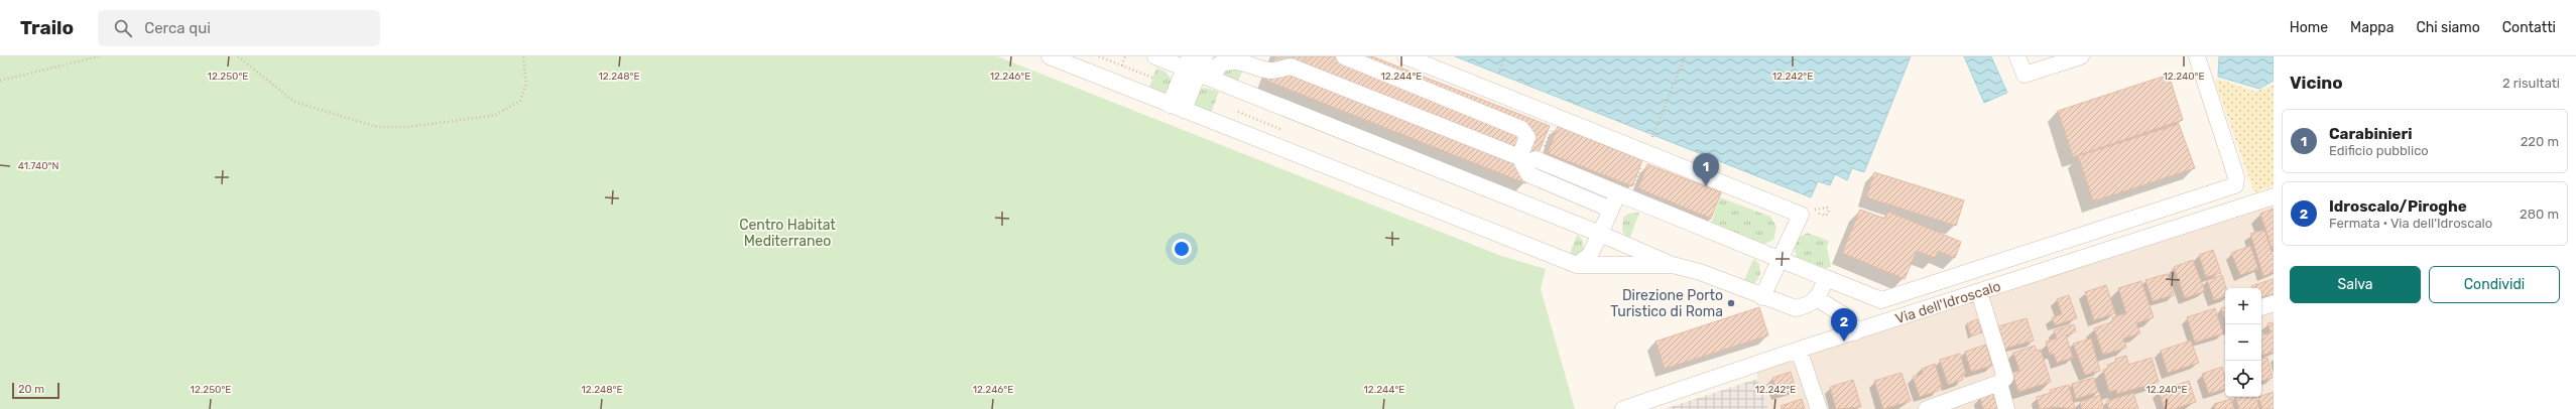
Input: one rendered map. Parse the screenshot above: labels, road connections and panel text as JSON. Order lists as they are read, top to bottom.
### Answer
{
  "streets": {
    "street": ["Via dell'Idroscalo"]
  },
  "parks": ["Centro Habitat Mediterraneo"],
  "places": ["Direzione Porto Turistico di Roma"],
  "scale_bar": "20 m",
  "page": {
    "header": "Trailo",
    "search": "Cerca qui",
    "nav": [
      "Home",
      "Mappa",
      "Chi siamo",
      "Contatti"
    ],
    "heading": ["Vicino", "2 risultati"],
    "list": [
      {
        "mark": "1",
        "name": "Carabinieri",
        "note": "Edificio pubblico",
        "value": "220 m"
      },
      {
        "mark": "2",
        "name": "Idroscalo/Piroghe",
        "note": "Fermata · Via dell'Idroscalo",
        "value": "280 m"
      }
    ],
    "pins": ["1", "2"],
    "buttons": ["Salva", "Condividi"],
    "map_buttons": ["+", "−"],
    "scale": "20 m"
  },
  "coordinates": [
    "12.250°E",
    "12.248°E",
    "12.246°E",
    "12.244°E",
    "12.242°E",
    "12.240°E",
    "41.740°N"
  ]
}
